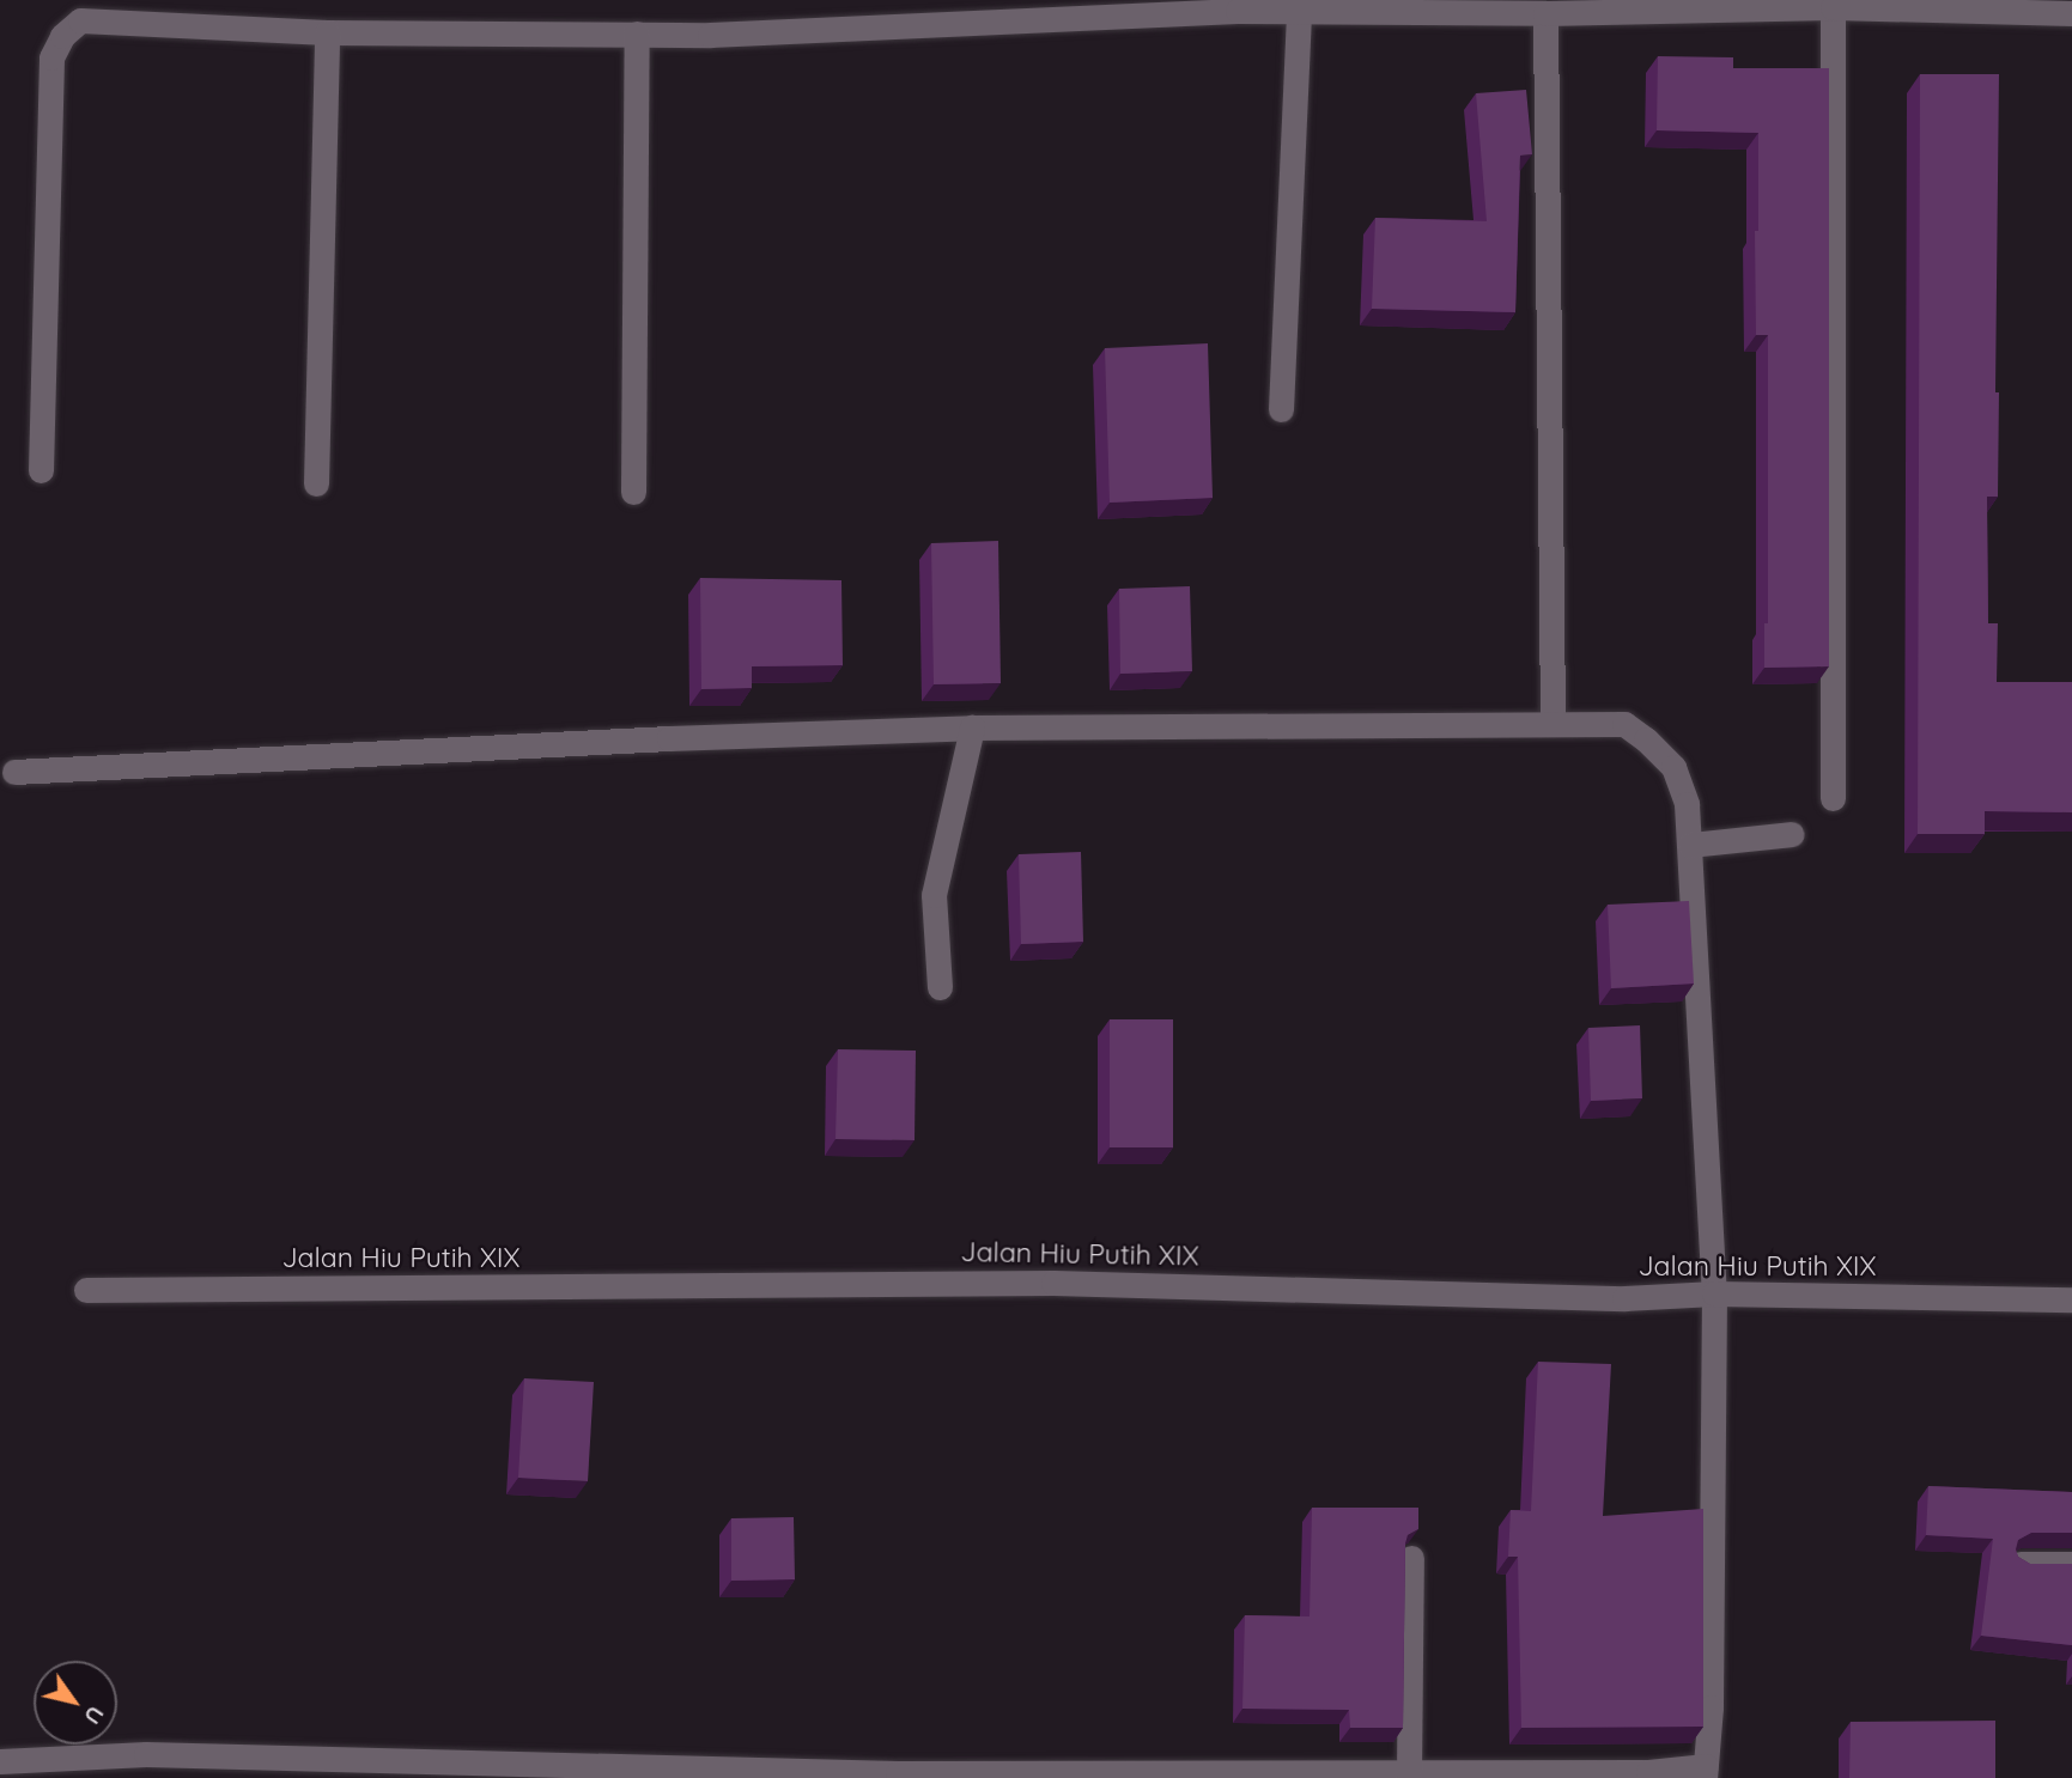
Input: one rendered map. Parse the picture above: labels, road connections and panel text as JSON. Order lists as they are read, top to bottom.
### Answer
{
  "streets": {
    "street": ["Jalan Hiu Putih XIX"]
  },
  "north": "bottom right"
}
